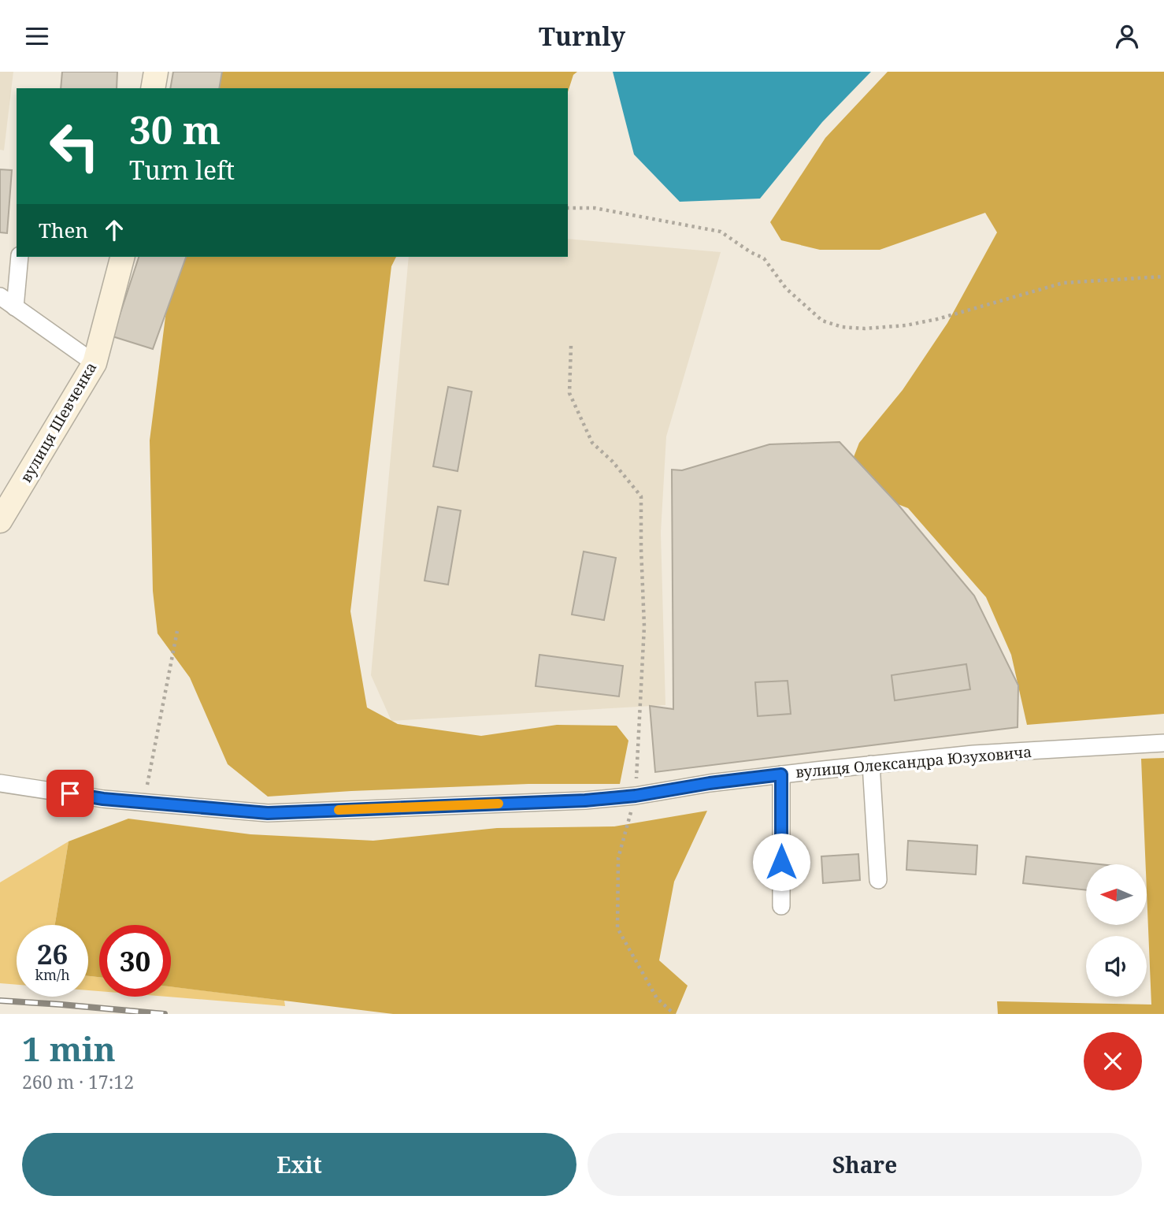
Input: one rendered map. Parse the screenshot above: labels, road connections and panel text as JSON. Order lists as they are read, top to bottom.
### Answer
{
  "streets": {
    "street": ["вулиця Шевченка", "вулиця Олександра Юзуховича"]
  },
  "north": "left",
  "page": {
    "header": "Turnly",
    "turn": ["30 m", "Turn left"],
    "then": "Then",
    "speed": "26 km/h",
    "limit": "30",
    "heading": ["1 min", "260 m · 17:12"],
    "buttons": ["Exit", "Share"]
  }
}
